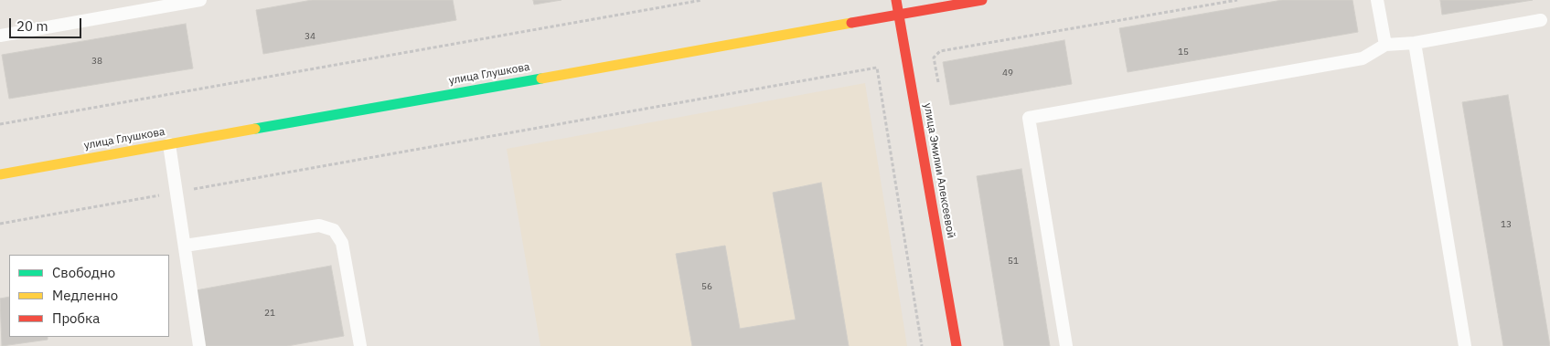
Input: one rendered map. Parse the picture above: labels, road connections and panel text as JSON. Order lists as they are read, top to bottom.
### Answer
{
  "streets": {
    "street": ["улица Глушкова", "улица Эмилии Алексеевой"]
  },
  "crossings": [
    ["улица Глушкова", "улица Эмилии Алексеевой"]
  ],
  "house_numbers": [
    "34",
    "15",
    "38",
    "49",
    "13",
    "51",
    "56",
    "21"
  ],
  "legend": ["Свободно", "Медленно", "Пробка"],
  "scale_bar": "20 m"
}
